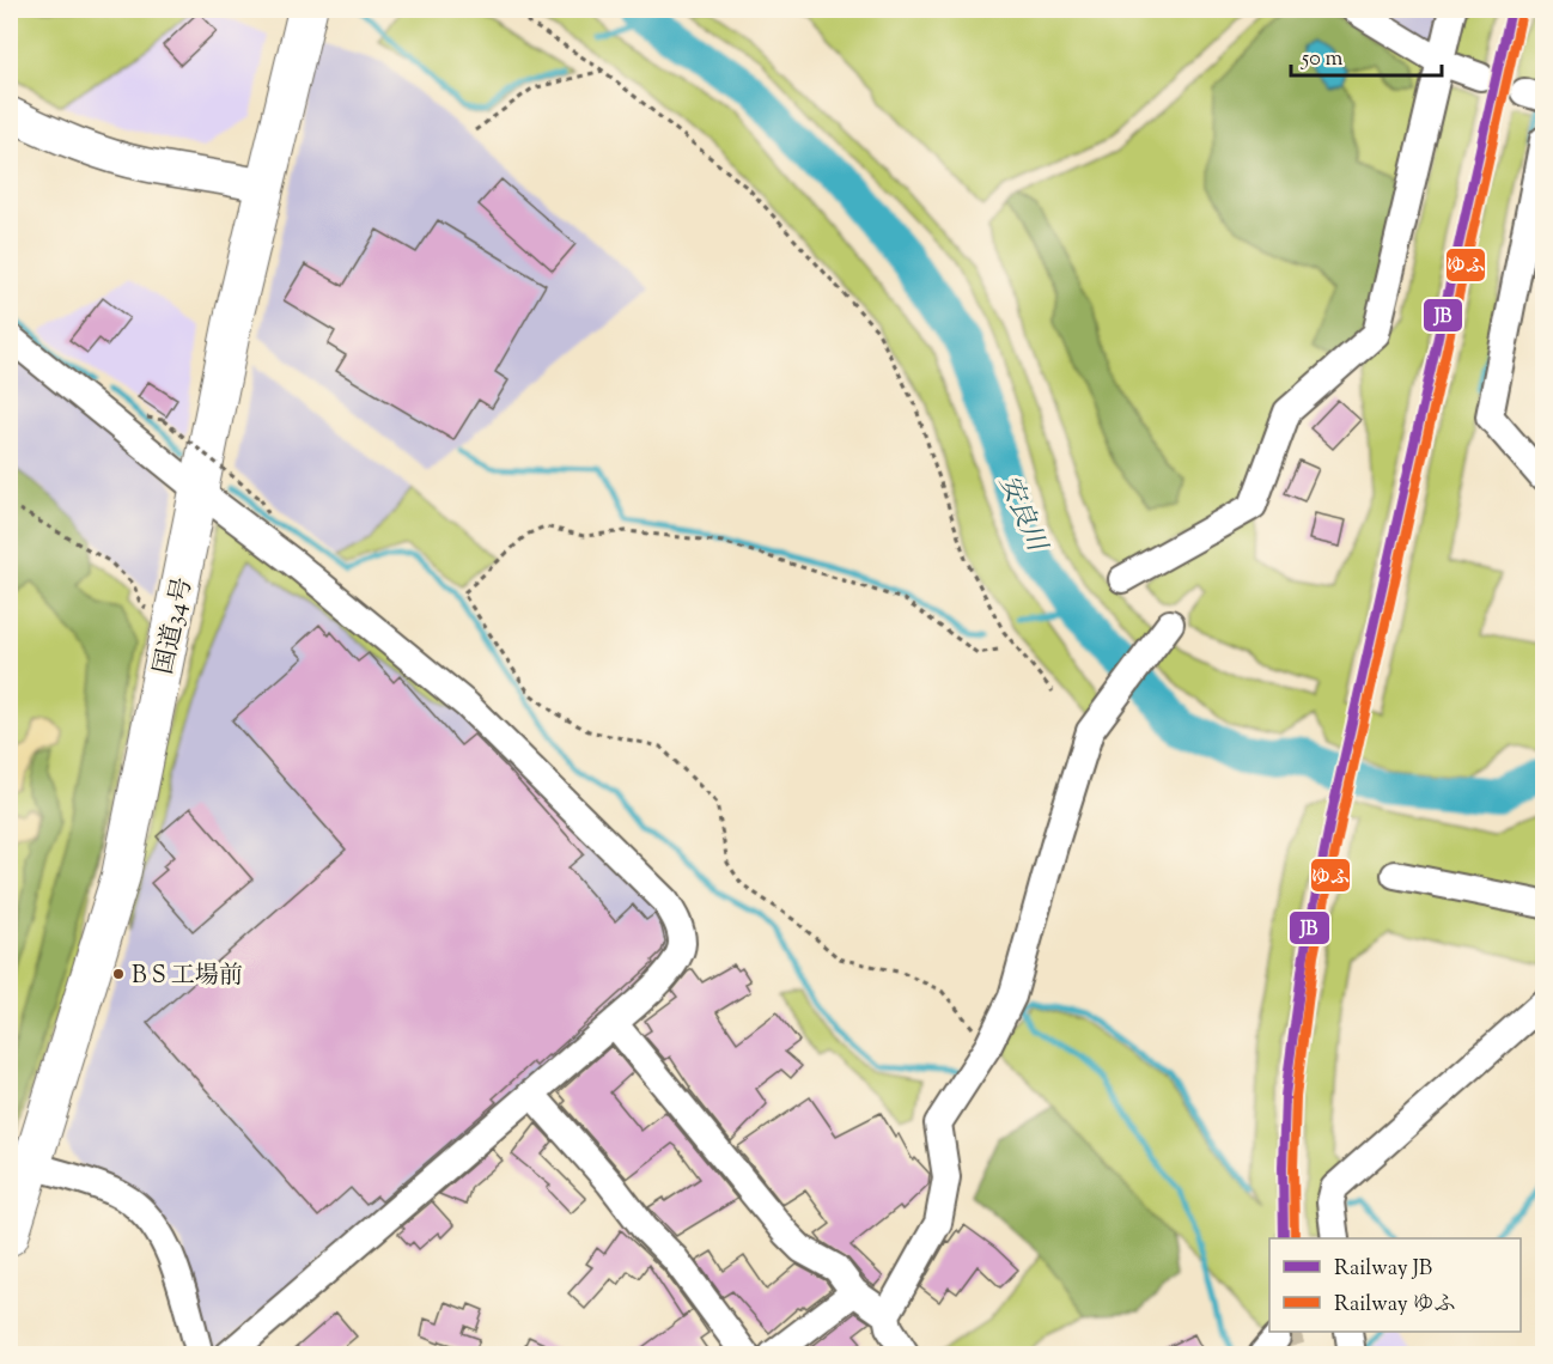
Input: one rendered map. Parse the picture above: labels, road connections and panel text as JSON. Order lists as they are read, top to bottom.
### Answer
{
  "streets": {
    "highway": ["国道34号"]
  },
  "water": ["安良川"],
  "places": ["B S 工場前"],
  "lines": ["rail line JB", "rail line ゆふ"],
  "legend": ["Railway JB", "Railway ゆふ"],
  "scale_bar": "50 m"
}
